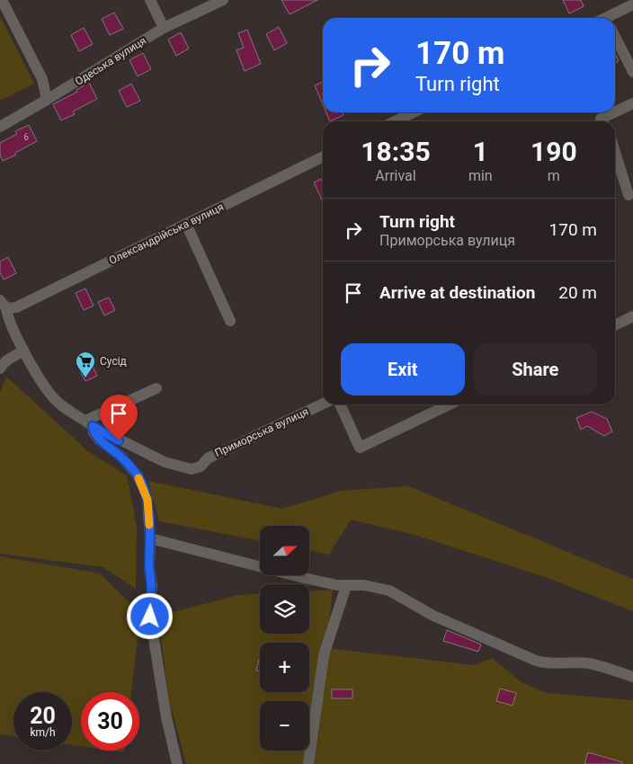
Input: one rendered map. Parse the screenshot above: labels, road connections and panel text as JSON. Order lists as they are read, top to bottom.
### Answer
{
  "streets": {
    "street": ["Одеська вулиця", "Олександрійська вулиця", "Приморська вулиця"]
  },
  "places": {
    "supermarket": ["Сусід"]
  },
  "house_numbers": ["6"],
  "north": "right",
  "page": {
    "turn": ["170 m", "Turn right"],
    "eta": [
      "18:35",
      "Arrival",
      "1",
      "min",
      "190",
      "m"
    ],
    "list": [
      {
        "name": "Turn right",
        "note": "Приморська вулиця",
        "value": "170 m"
      },
      {
        "name": "Arrive at destination",
        "value": "20 m"
      }
    ],
    "buttons": ["Exit", "Share"],
    "map_buttons": ["+", "−"],
    "speed": "20 km/h",
    "limit": "30"
  }
}
